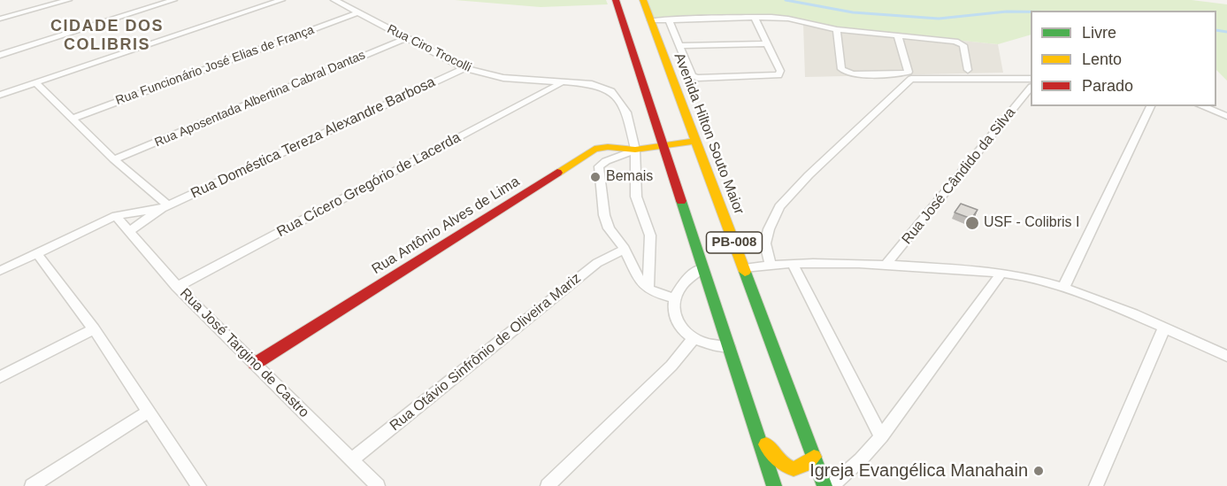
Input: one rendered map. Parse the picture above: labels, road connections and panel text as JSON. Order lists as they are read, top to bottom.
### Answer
{
  "streets": {
    "main road": ["Avenida Hilton Souto Maior", "Rua Antônio Alves de Lima", "PB-008"],
    "street": [
      "Rua Ciro Trocolli",
      "Rua Funcionário José Elias de França",
      "Rua Aposentada Albertina Cabral Dantas",
      "Rua Doméstica Tereza Alexandre Barbosa",
      "Rua José Cândido da Silva",
      "Rua Cícero Gregório de Lacerda",
      "Rua Otávio Sinfrônio de Oliveira Mariz",
      "Rua José Targino de Castro"
    ]
  },
  "crossings": [
    ["Rua Ciro Trocolli", "Rua Funcionário José Elias de França"],
    ["Rua Ciro Trocolli", "Rua Aposentada Albertina Cabral Dantas"],
    ["Rua Ciro Trocolli", "Rua Doméstica Tereza Alexandre Barbosa"],
    ["Rua Ciro Trocolli", "Rua Cícero Gregório de Lacerda"],
    ["Rua Ciro Trocolli", "Rua Antônio Alves de Lima"],
    ["Avenida Hilton Souto Maior", "Rua Antônio Alves de Lima"],
    ["Rua Doméstica Tereza Alexandre Barbosa", "Rua José Targino de Castro"],
    ["Rua Cícero Gregório de Lacerda", "Rua José Targino de Castro"],
    ["Rua Antônio Alves de Lima", "PB-008"],
    ["Rua Antônio Alves de Lima", "Rua José Targino de Castro"],
    ["Rua Otávio Sinfrônio de Oliveira Mariz", "Rua José Targino de Castro"]
  ],
  "districts": ["CIDADE DOS COLIBRIS"],
  "places": ["Bemais", "USF - Colibris I", "Igreja Evangélica Manahain"],
  "legend": ["Livre", "Lento", "Parado"]
}
